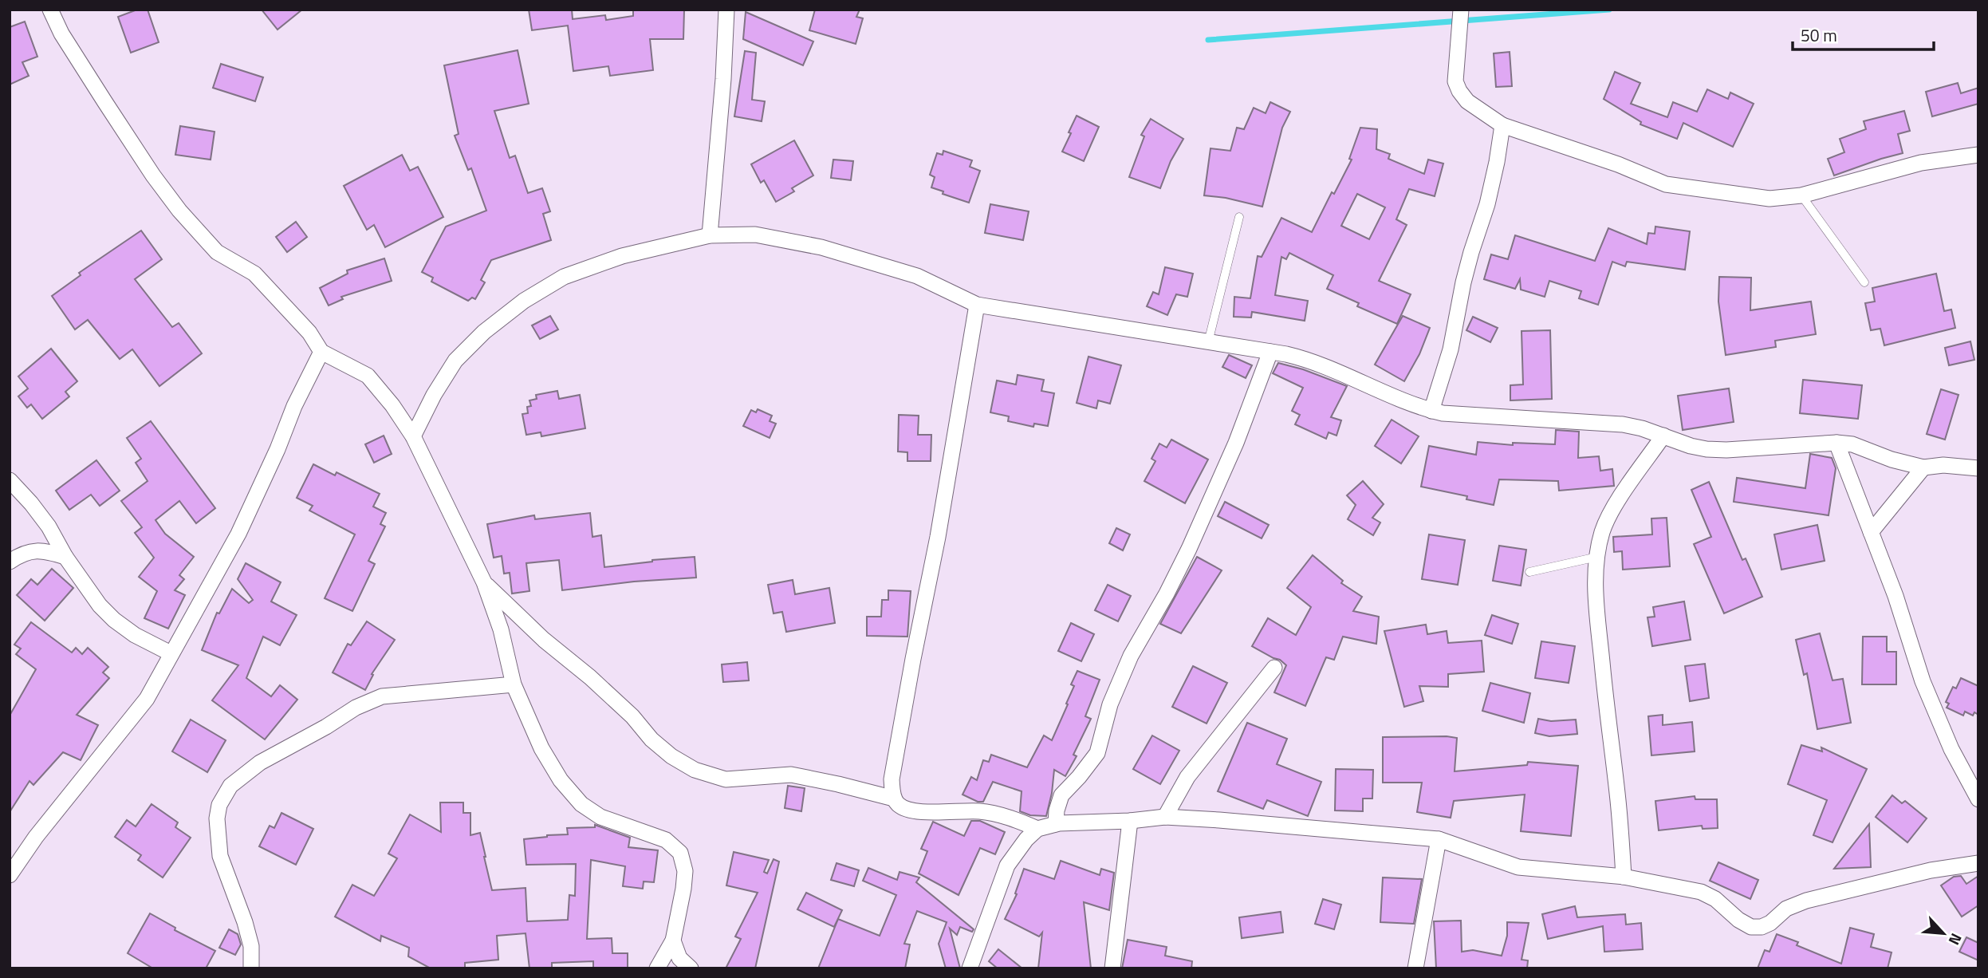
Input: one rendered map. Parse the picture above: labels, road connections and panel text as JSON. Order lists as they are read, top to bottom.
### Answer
{
  "scale_bar": "50 m",
  "north": "bottom right"
}
